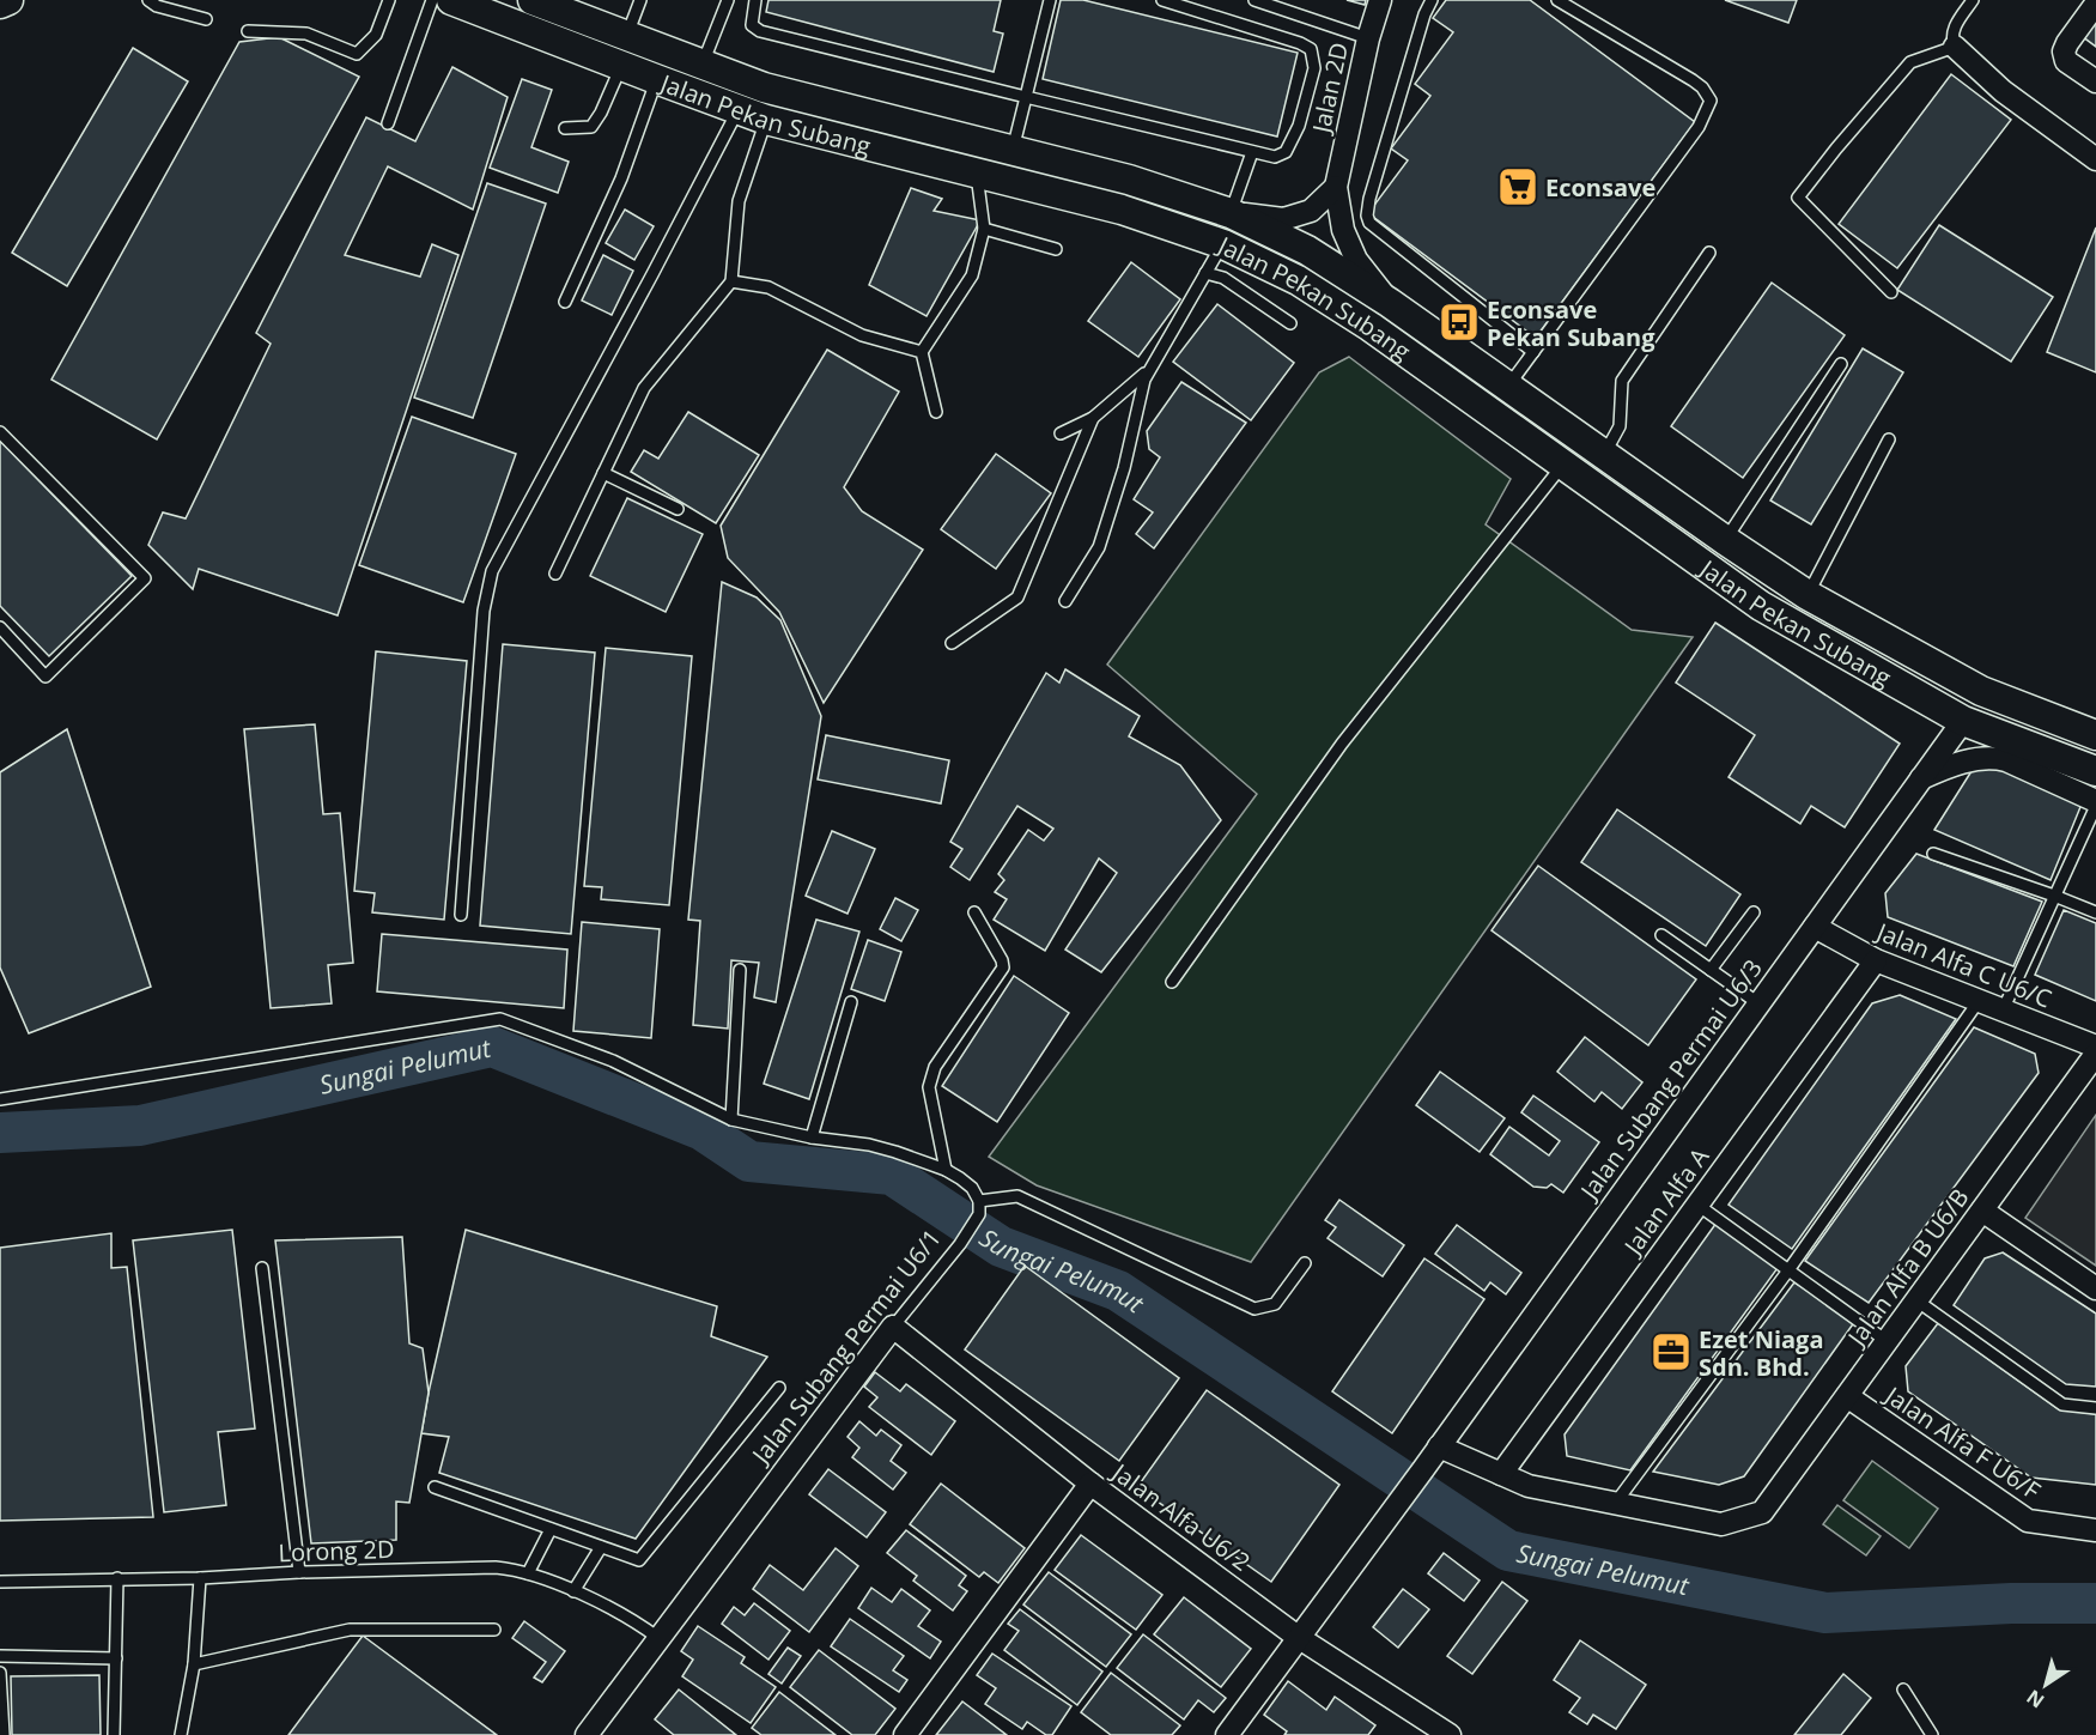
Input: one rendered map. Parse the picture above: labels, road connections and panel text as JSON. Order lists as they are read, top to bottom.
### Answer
{
  "streets": {
    "main road": ["Jalan Pekan Subang"],
    "street": [
      "Jalan 2D",
      "Jalan Alfa C U6/C",
      "Jalan Subang Permai U6/3",
      "Jalan Alfa A",
      "Jalan Alfa B U6/B",
      "Jalan Subang Permai U6/1",
      "Jalan Alfa F U6/F",
      "Jalan Alfa U6/2"
    ],
    "lane": ["Lorong 2D"]
  },
  "crossings": [
    ["Jalan 2D", "Jalan Pekan Subang"],
    ["Jalan Pekan Subang", "Jalan Subang Permai U6/3"],
    ["Jalan Alfa C U6/C", "Jalan Subang Permai U6/3"],
    ["Jalan Alfa C U6/C", "Jalan Alfa A"],
    ["Jalan Subang Permai U6/3", "Jalan Alfa U6/2"],
    ["Jalan Alfa B U6/B", "Jalan Alfa F U6/F"],
    ["Jalan Subang Permai U6/1", "Jalan Alfa U6/2"],
    ["Jalan Subang Permai U6/1", "Lorong 2D"]
  ],
  "water": ["Sungai Pelumut"],
  "places": {
    "supermarket": ["Econsave"],
    "bus stop": ["Econsave Pekan Subang"],
    "office": ["Ezet Niaga Sdn. Bhd."]
  },
  "north": "bottom left"
}
